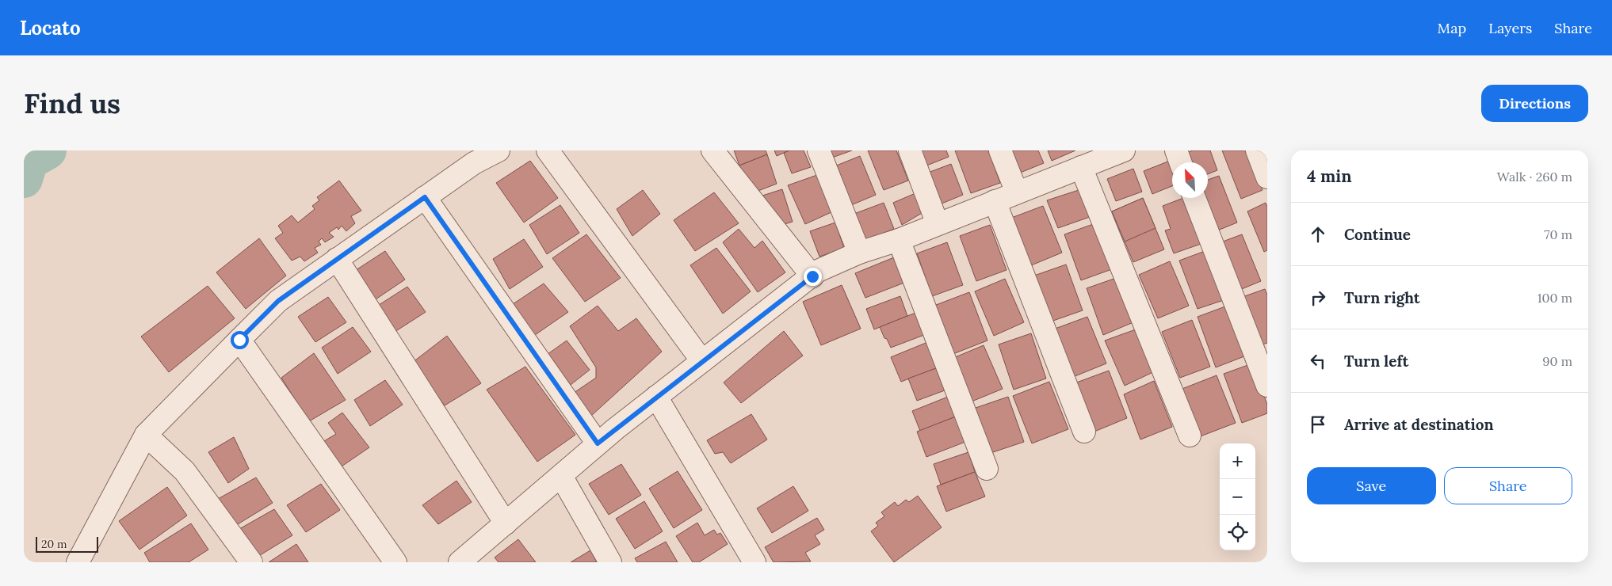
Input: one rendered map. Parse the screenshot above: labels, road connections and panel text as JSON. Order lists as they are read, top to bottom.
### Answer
{
  "scale_bar": "20 m",
  "north": "top left",
  "page": {
    "header": "Locato",
    "nav": ["Map", "Layers", "Share"],
    "buttons": [
      "Directions",
      ["Save", "Share"]
    ],
    "title": "Find us",
    "heading": ["4 min", "Walk · 260 m"],
    "list": [
      ["Continue", "70 m"],
      ["Turn right", "100 m"],
      ["Turn left", "90 m"],
      "Arrive at destination"
    ],
    "map_buttons": ["+", "−"],
    "scale": "20 m"
  }
}
